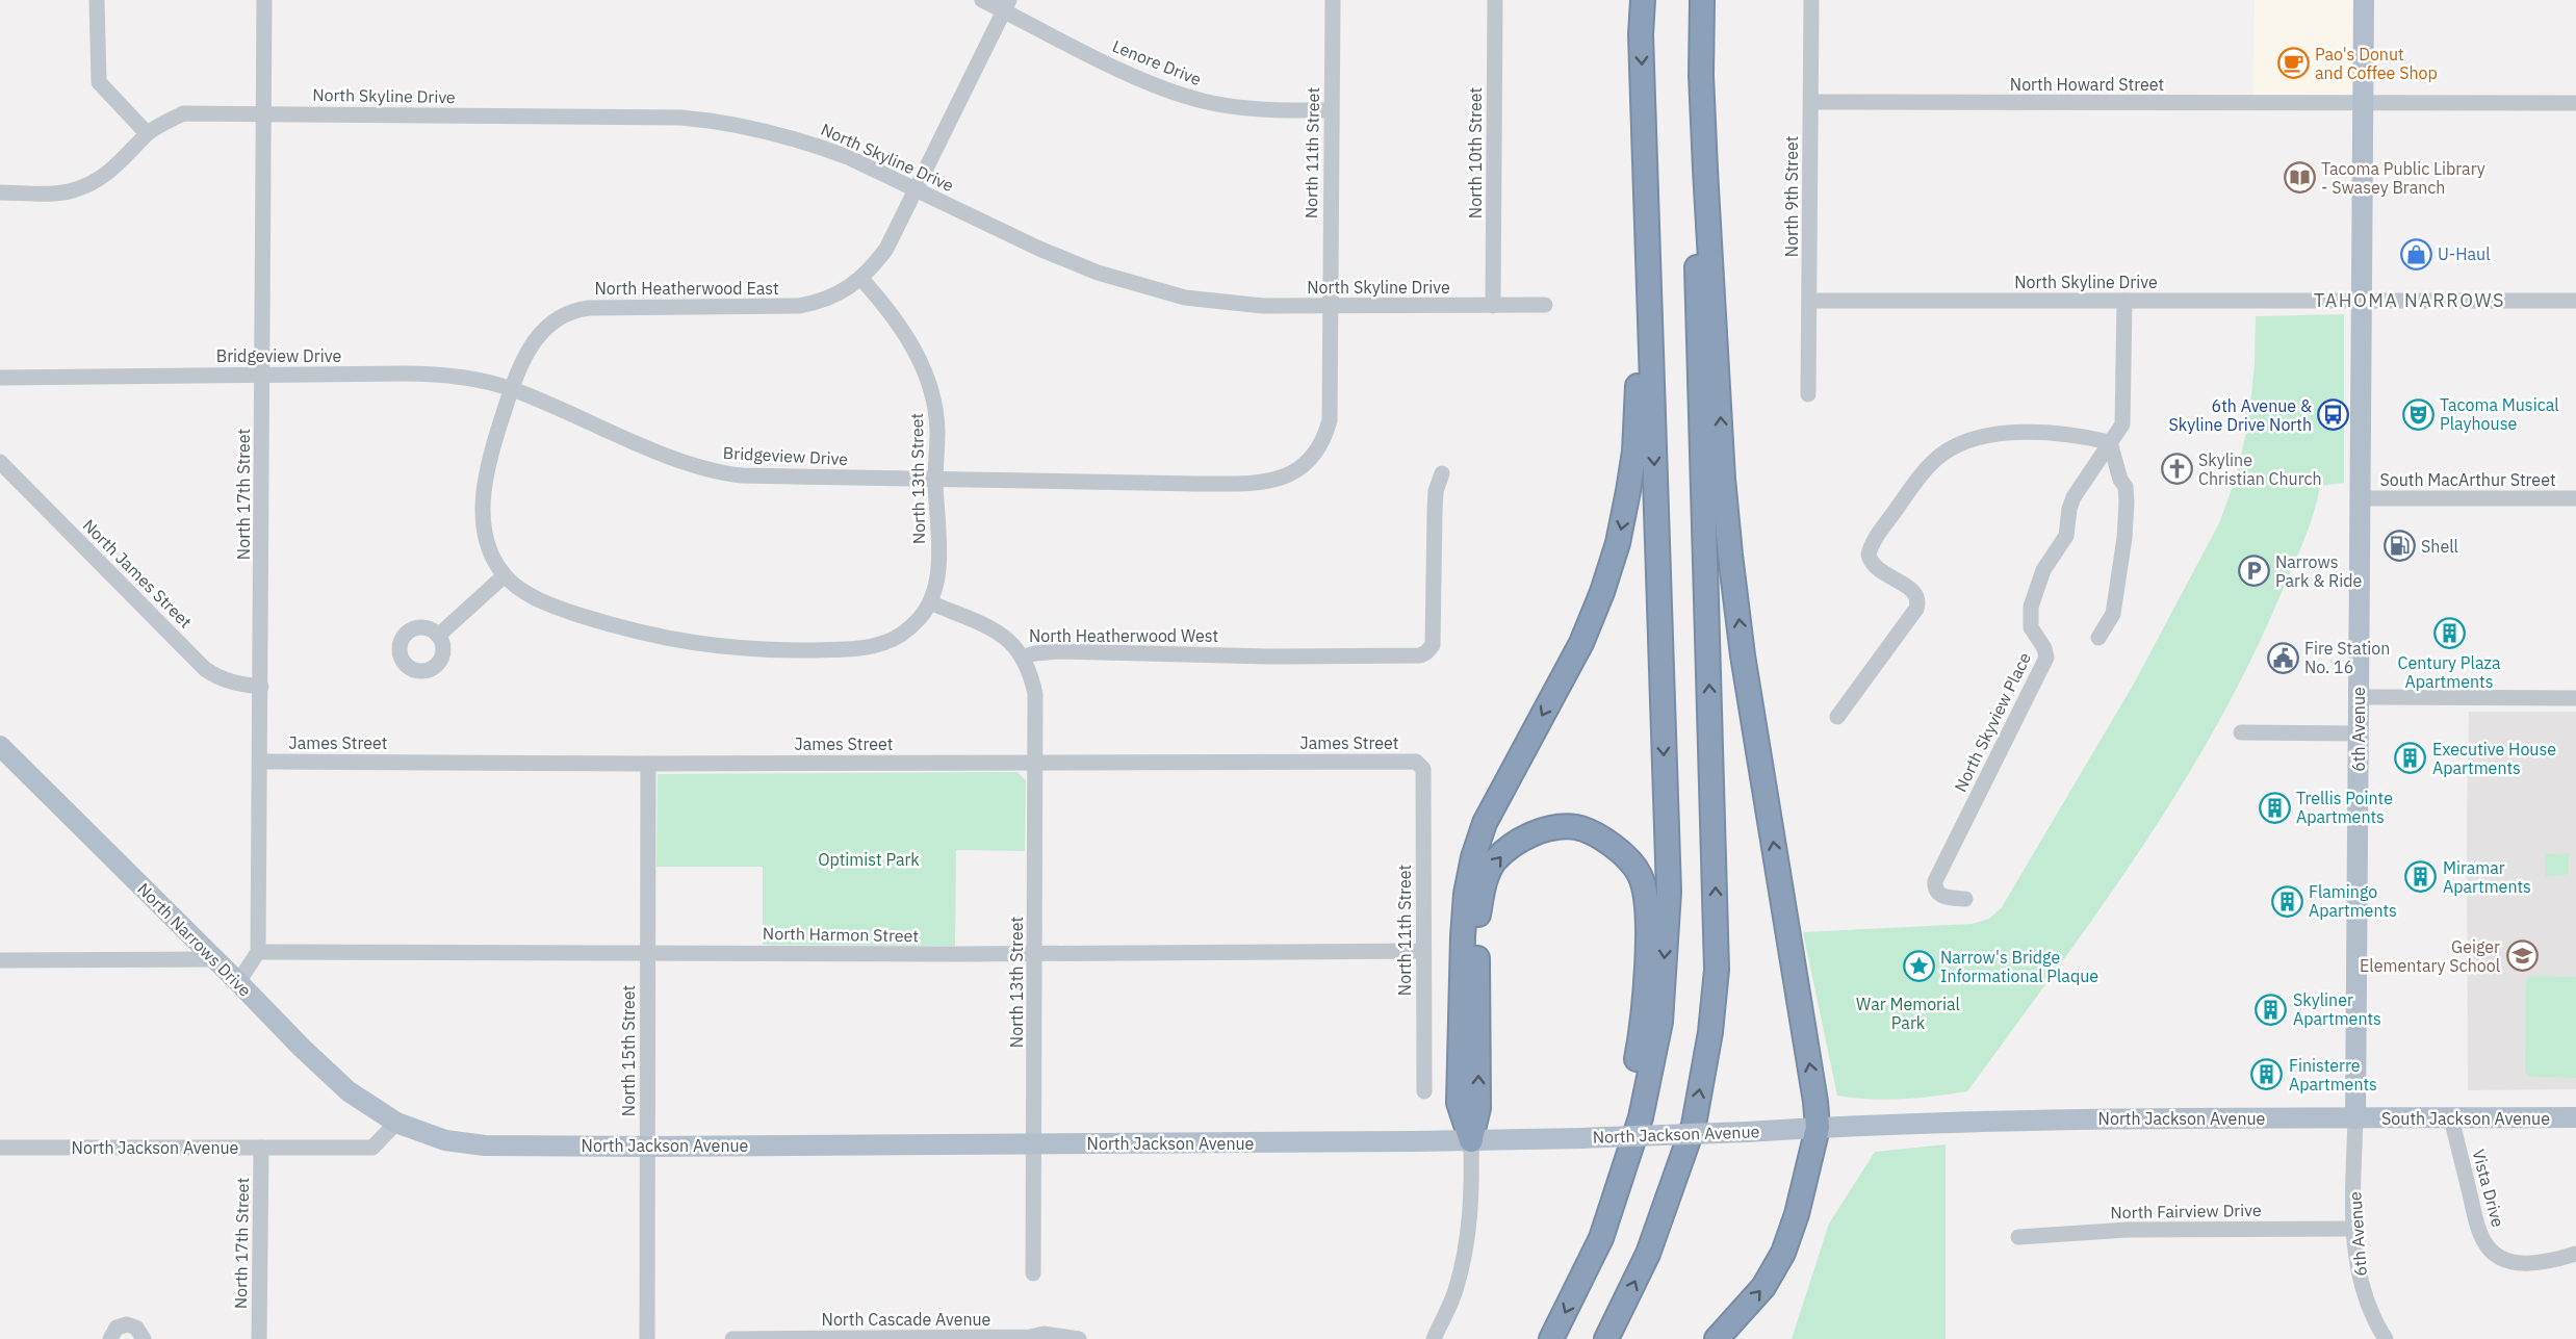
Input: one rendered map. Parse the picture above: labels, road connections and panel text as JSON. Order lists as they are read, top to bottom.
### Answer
{
  "streets": {
    "main road": [
      "6th Avenue",
      "North Narrows Drive",
      "North Jackson Avenue",
      "South Jackson Avenue"
    ],
    "street": [
      "Lenore Drive",
      "North Howard Street",
      "North Skyline Drive",
      "North 11th Street",
      "North 10th Street",
      "North 9th Street",
      "North Heatherwood East",
      "Bridgeview Drive",
      "North 13th Street",
      "South MacArthur Street",
      "North 17th Street",
      "North James Street",
      "North Heatherwood West",
      "North Skyview Place",
      "James Street",
      "North Harmon Street",
      "North 15th Street",
      "Vista Drive",
      "North Fairview Drive",
      "North Cascade Avenue"
    ]
  },
  "crossings": [
    ["Lenore Drive", "North 11th Street"],
    ["North Howard Street", "North 9th Street"],
    ["North Howard Street", "6th Avenue"],
    ["North Skyline Drive", "North 11th Street"],
    ["North Skyline Drive", "North 10th Street"],
    ["North Skyline Drive", "North 9th Street"],
    ["North Skyline Drive", "Bridgeview Drive"],
    ["North Skyline Drive", "North 17th Street"],
    ["North Skyline Drive", "North Skyview Place"],
    ["North Skyline Drive", "6th Avenue"],
    ["North 11th Street", "Bridgeview Drive"],
    ["North 11th Street", "James Street"],
    ["North 11th Street", "North Harmon Street"],
    ["North Heatherwood East", "Bridgeview Drive"],
    ["North Heatherwood East", "North 13th Street"],
    ["Bridgeview Drive", "North 13th Street"],
    ["Bridgeview Drive", "North 17th Street"],
    ["North 13th Street", "North Heatherwood West"],
    ["North 13th Street", "James Street"],
    ["North 13th Street", "North Harmon Street"],
    ["North 13th Street", "North Jackson Avenue"],
    ["South MacArthur Street", "6th Avenue"],
    ["North 17th Street", "North James Street"],
    ["North 17th Street", "James Street"],
    ["North 17th Street", "North Harmon Street"],
    ["North 17th Street", "North Jackson Avenue"],
    ["6th Avenue", "North Jackson Avenue"],
    ["6th Avenue", "South Jackson Avenue"],
    ["6th Avenue", "North Fairview Drive"],
    ["James Street", "North 15th Street"],
    ["North Harmon Street", "North 15th Street"],
    ["North Narrows Drive", "North Jackson Avenue"],
    ["North 15th Street", "North Jackson Avenue"],
    ["North Jackson Avenue", "South Jackson Avenue"],
    ["South Jackson Avenue", "Vista Drive"]
  ],
  "districts": ["TAHOMA NARROWS"],
  "parks": ["Optimist Park", "War Memorial Park"],
  "places": {
    "cafe": ["Pao's Donut and Coffee Shop"],
    "library": ["Tacoma Public Library - Swasey Branch"],
    "shop": ["U-Haul"],
    "theatre": ["Tacoma Musical Playhouse"],
    "bus stop": ["6th Avenue & Skyline Drive North"],
    "church": ["Skyline Christian Church"],
    "fuel station": ["Shell"],
    "parking": ["Narrows Park & Ride"],
    "building": [
      "Century Plaza Apartments",
      "Executive House Apartments",
      "Trellis Pointe Apartments",
      "Miramar Apartments",
      "Flamingo Apartments",
      "Skyliner Apartments",
      "Finisterre Apartments"
    ],
    "public building": ["Fire Station No. 16"],
    "school or university": ["Geiger Elementary School"],
    "place": ["Narrow's Bridge Informational Plaque"]
  }
}
